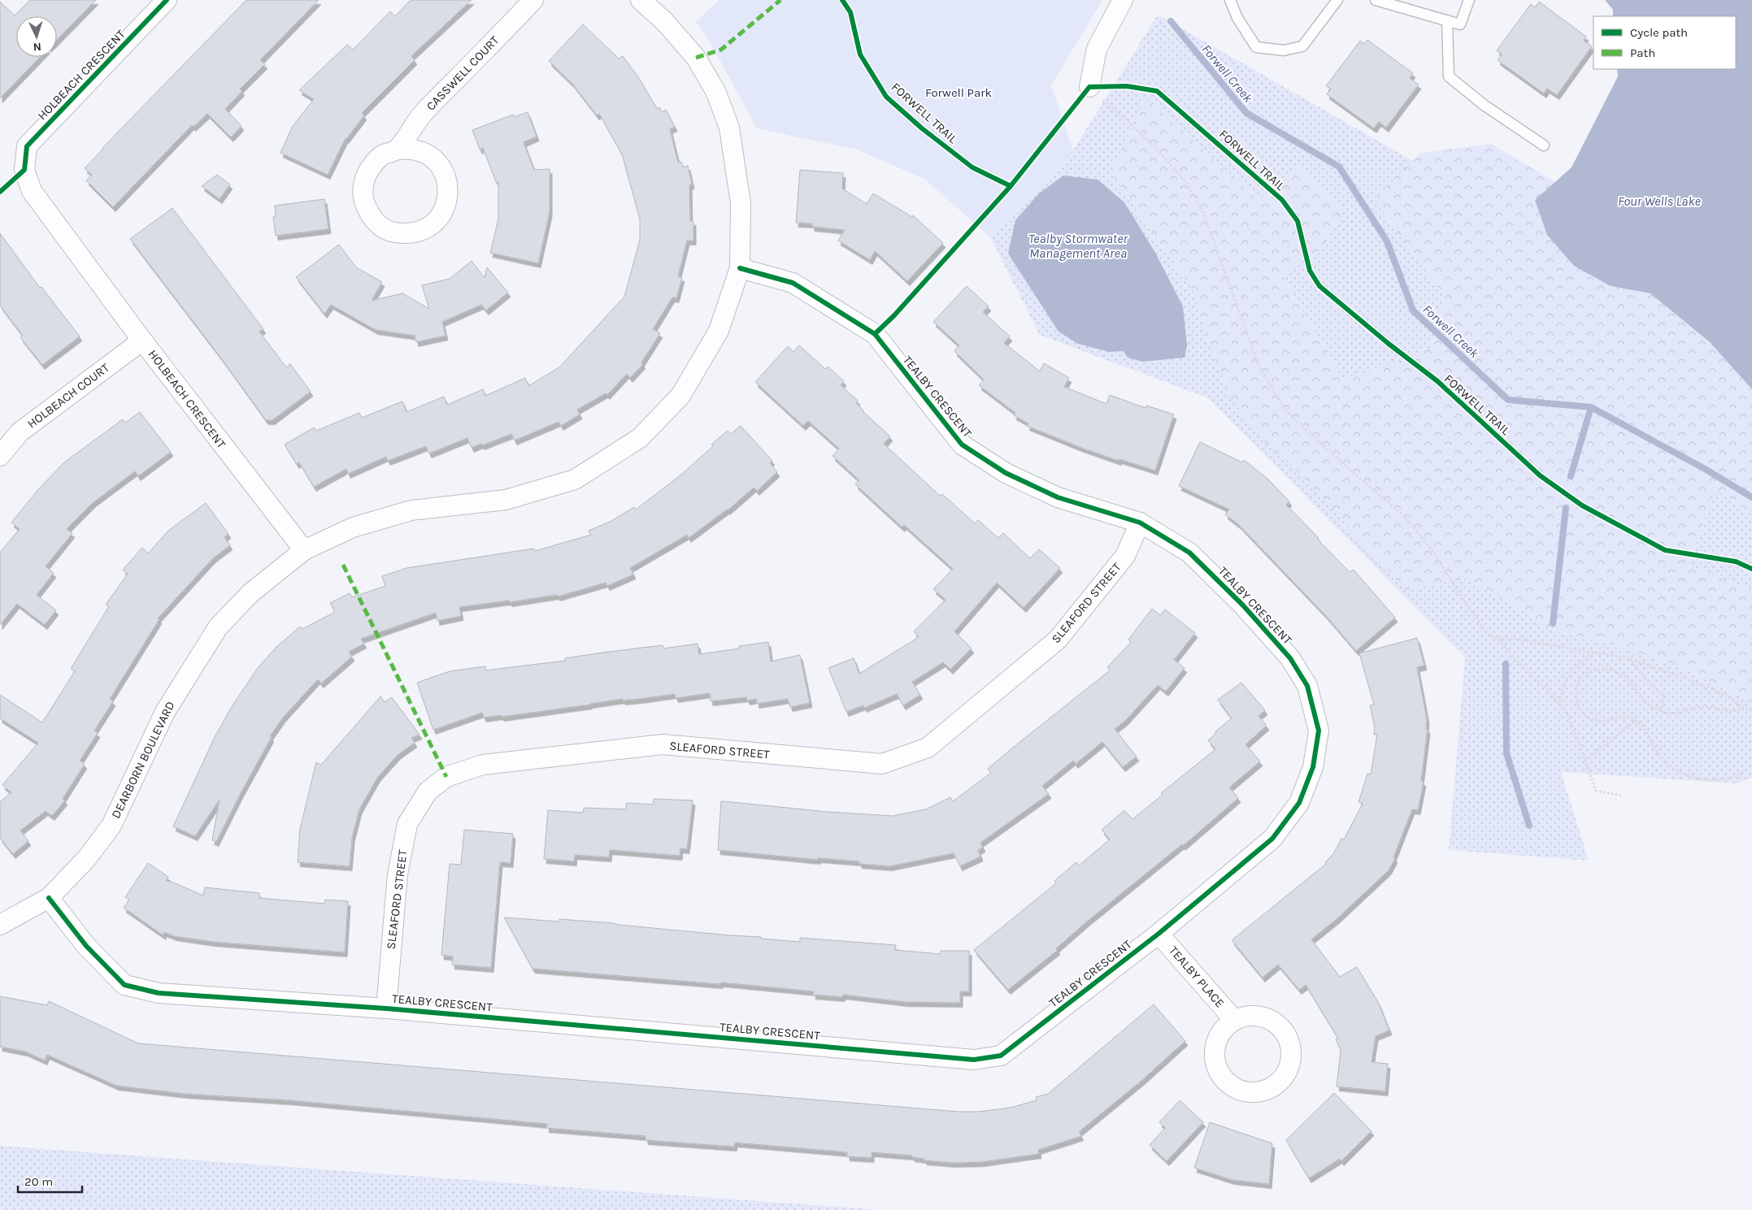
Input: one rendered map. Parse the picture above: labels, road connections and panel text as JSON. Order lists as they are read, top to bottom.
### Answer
{
  "streets": {
    "street": [
      "CASSWELL COURT",
      "HOLBEACH CRESCENT",
      "HOLBEACH COURT",
      "TEALBY CRESCENT",
      "SLEAFORD STREET",
      "DEARBORN BOULEVARD",
      "TEALBY PLACE"
    ],
    "cycle path": ["FORWELL TRAIL"]
  },
  "crossings": [
    ["HOLBEACH CRESCENT", "HOLBEACH COURT"],
    ["HOLBEACH CRESCENT", "DEARBORN BOULEVARD"],
    ["TEALBY CRESCENT", "SLEAFORD STREET"],
    ["TEALBY CRESCENT", "DEARBORN BOULEVARD"],
    ["TEALBY CRESCENT", "TEALBY PLACE"]
  ],
  "water": ["Forwell Creek", "Four Wells Lake", "Tealby Stormwater Management Area"],
  "parks": ["Forwell Park"],
  "legend": ["Cycle path", "Path"],
  "scale_bar": "20 m",
  "north": "bottom"
}
